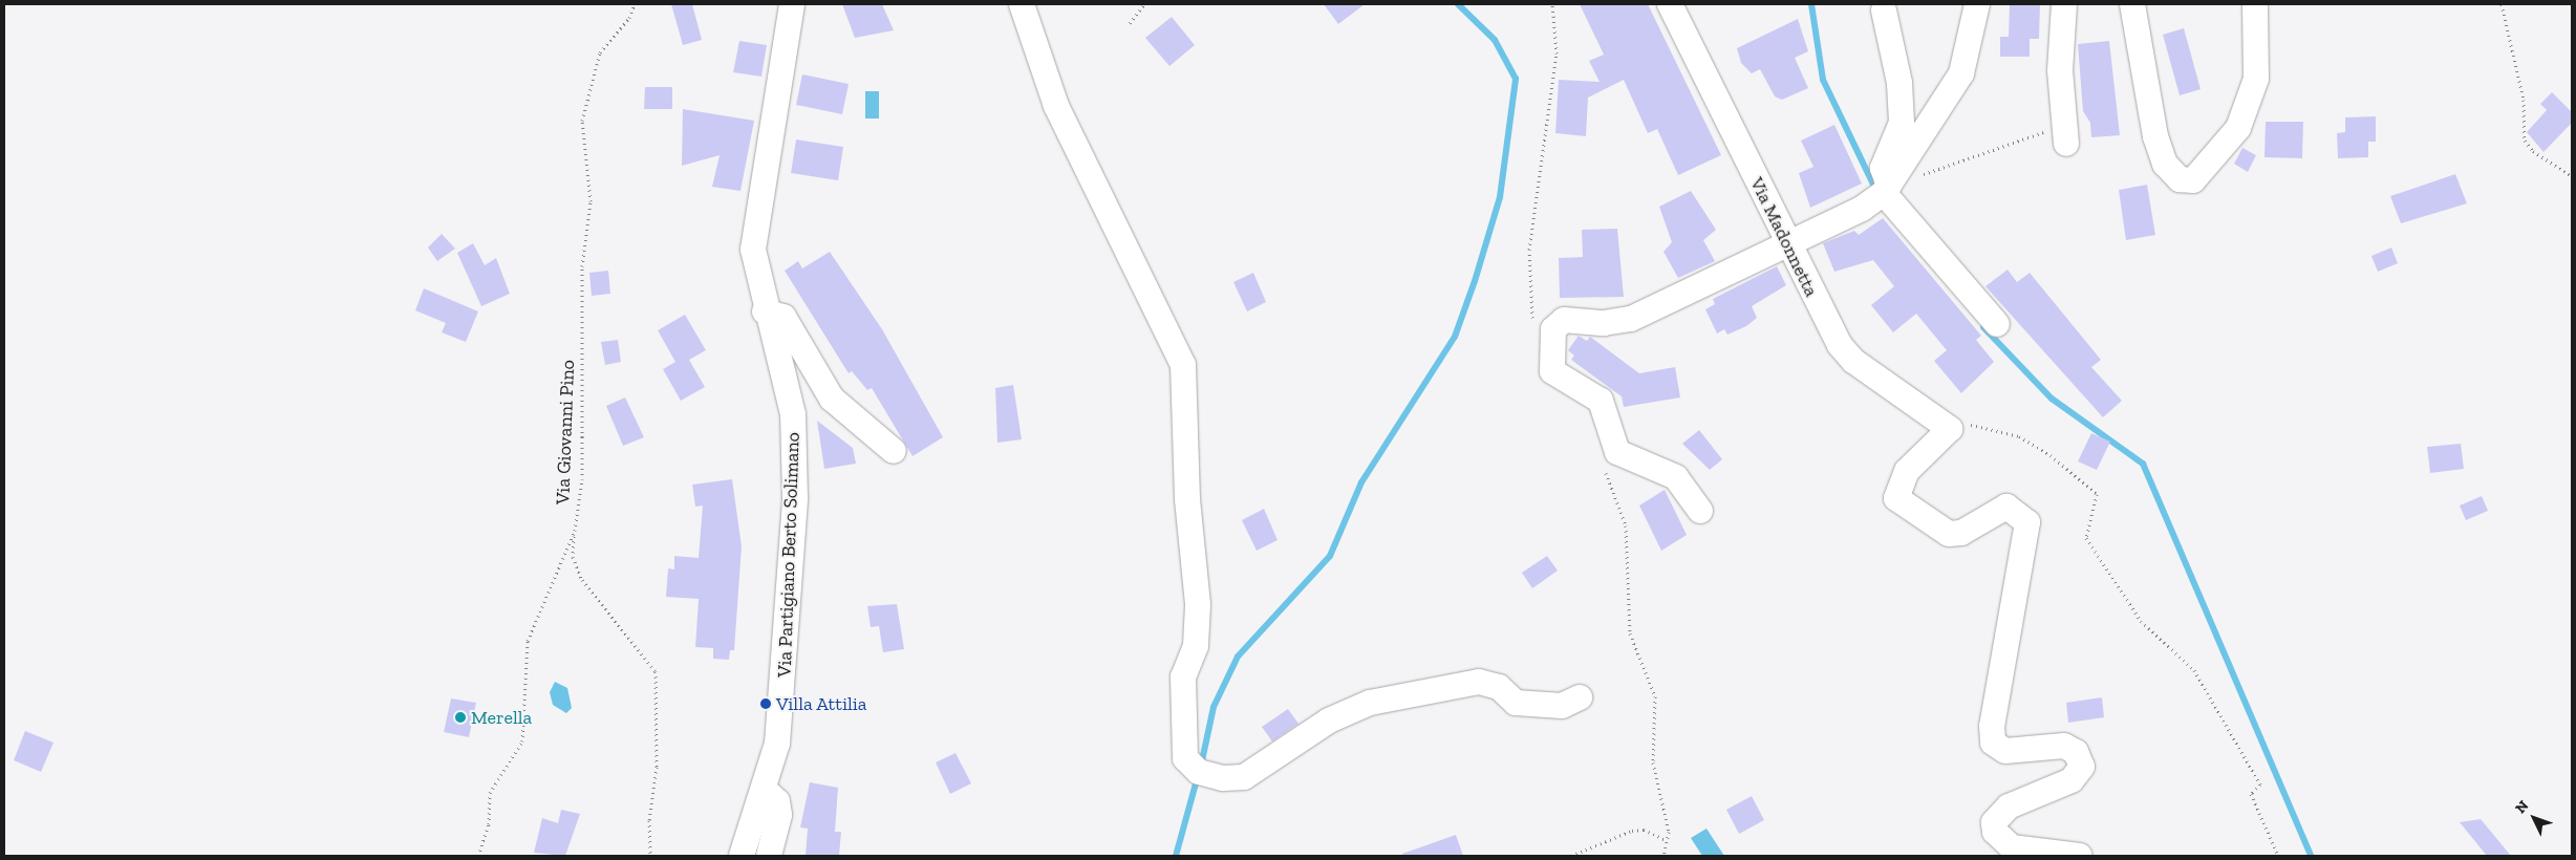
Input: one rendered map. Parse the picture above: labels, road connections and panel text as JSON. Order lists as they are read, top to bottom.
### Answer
{
  "streets": {
    "street": ["Via Madonnetta", "Via Partigiano Berto Solimano"],
    "path": ["Via Giovanni Pino"]
  },
  "places": ["Villa Attilia", "Merella"],
  "north": "top left"
}
